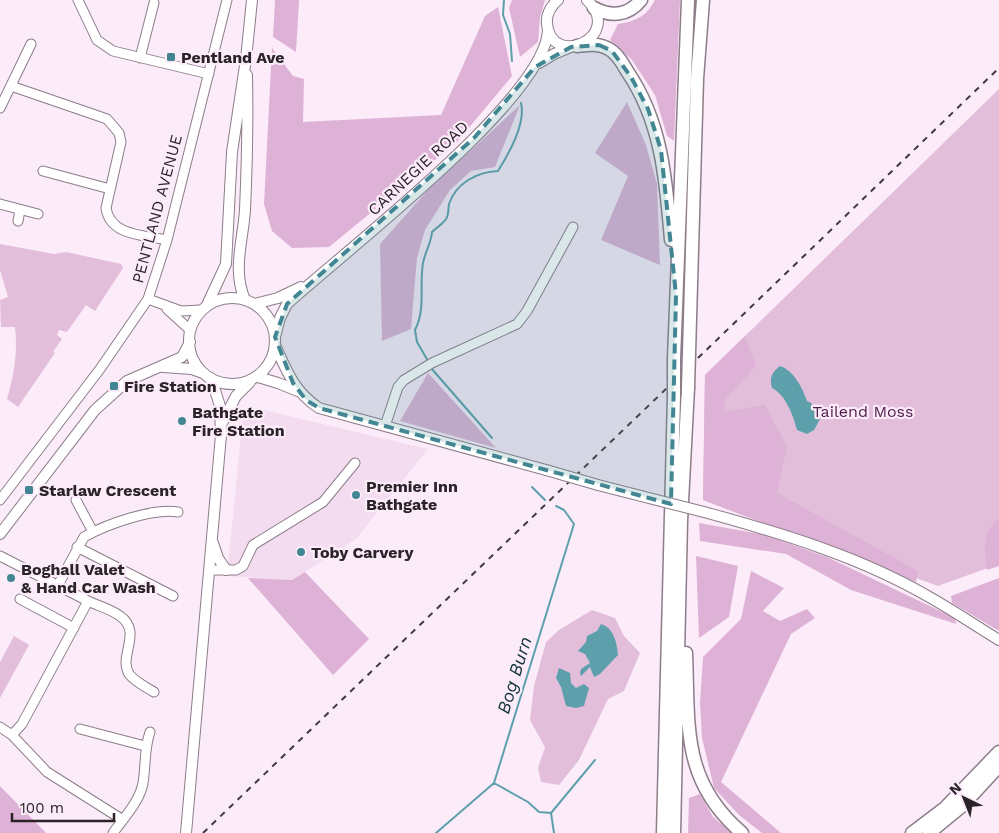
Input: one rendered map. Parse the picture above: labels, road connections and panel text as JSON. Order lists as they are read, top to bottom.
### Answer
{
  "streets": {
    "main road": ["CARNEGIE ROAD"],
    "street": ["PENTLAND AVENUE"]
  },
  "water": ["Bog Burn"],
  "parks": ["Tailend Moss"],
  "places": {
    "transit": ["Pentland Ave", "Fire Station", "Starlaw Crescent"],
    "other": [
      "Bathgate Fire Station",
      "Premier Inn Bathgate",
      "Toby Carvery",
      "Boghall Valet & Hand Car Wash"
    ]
  },
  "scale_bar": "100 m",
  "north": "top left"
}
